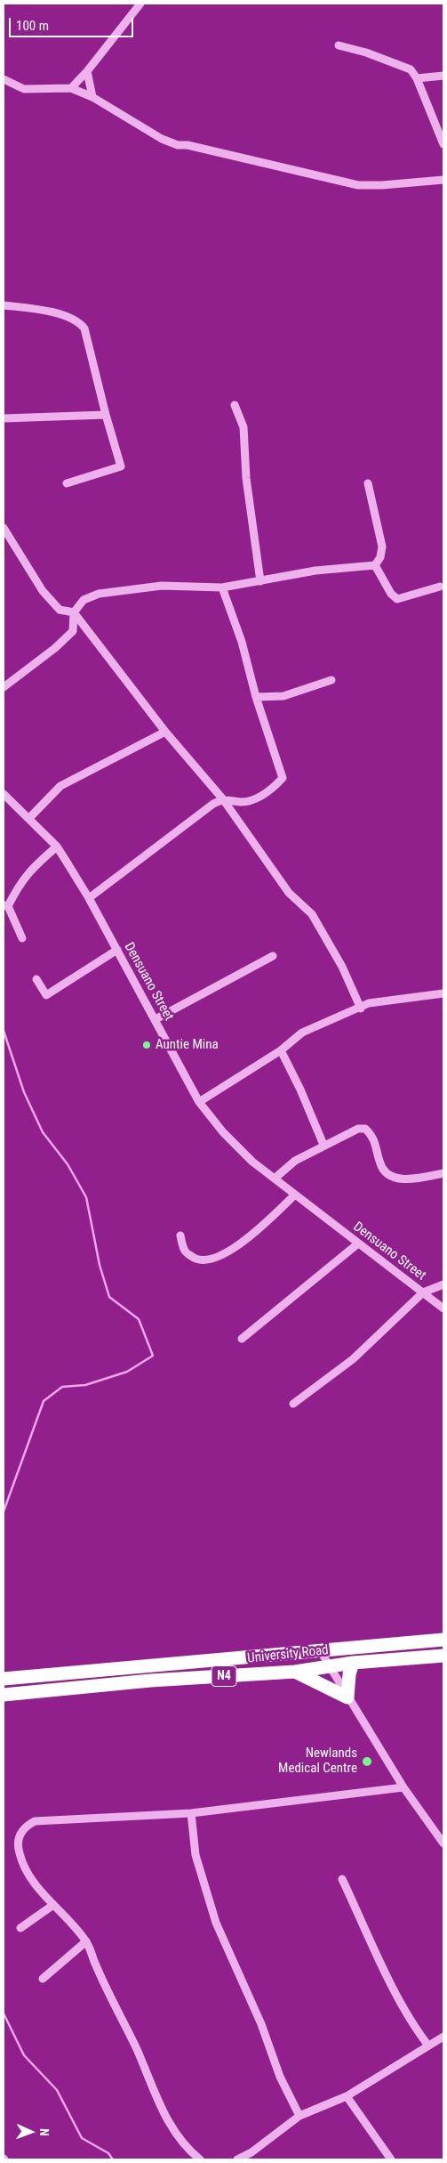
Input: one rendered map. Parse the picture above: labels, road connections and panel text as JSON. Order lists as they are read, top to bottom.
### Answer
{
  "streets": {
    "highway": ["University Road", "N4"],
    "street": ["Densuano Street"]
  },
  "places": ["Auntie Mina", "Newlands Medical Centre"],
  "scale_bar": "100 m",
  "north": "right"
}
